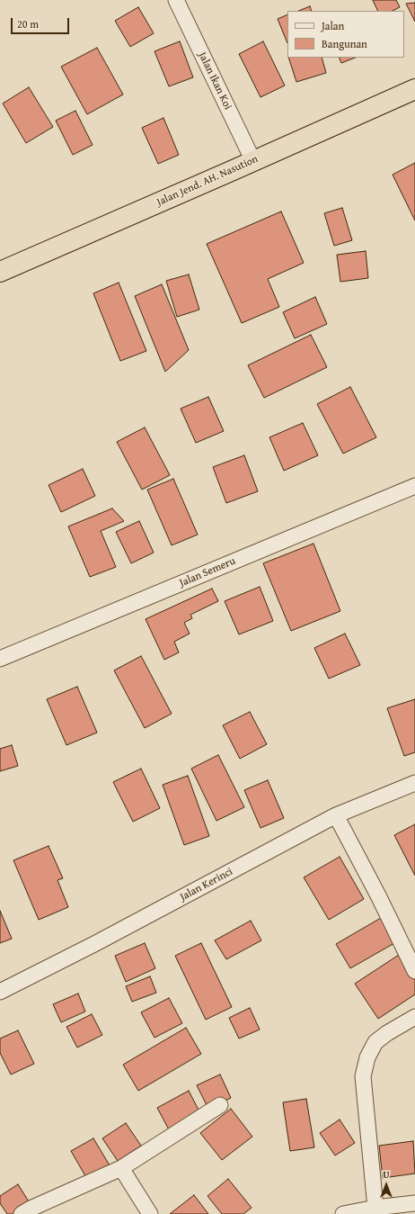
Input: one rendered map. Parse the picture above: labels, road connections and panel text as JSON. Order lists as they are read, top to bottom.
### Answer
{
  "streets": {
    "highway": ["Jalan Jend. AH. Nasution"],
    "street": ["Jalan Ikan Koi", "Jalan Semeru", "Jalan Kerinci"]
  },
  "crossings": [
    ["Jalan Ikan Koi", "Jalan Jend. AH. Nasution"]
  ],
  "legend": ["Jalan", "Bangunan"],
  "scale_bar": "20 m",
  "north": "top"
}
